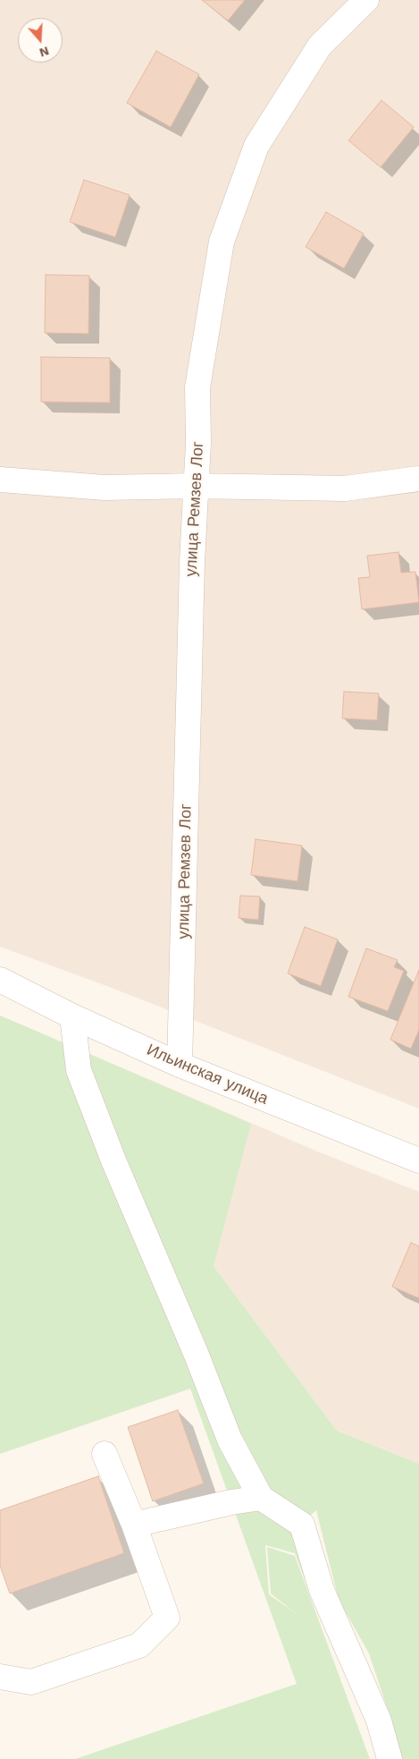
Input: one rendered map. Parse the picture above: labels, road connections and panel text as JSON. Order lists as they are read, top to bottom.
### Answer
{
  "streets": {
    "street": ["улица Ремзев Лог", "Ильинская улица"]
  },
  "crossings": [
    ["улица Ремзев Лог", "Ильинская улица"]
  ],
  "north": "bottom"
}
